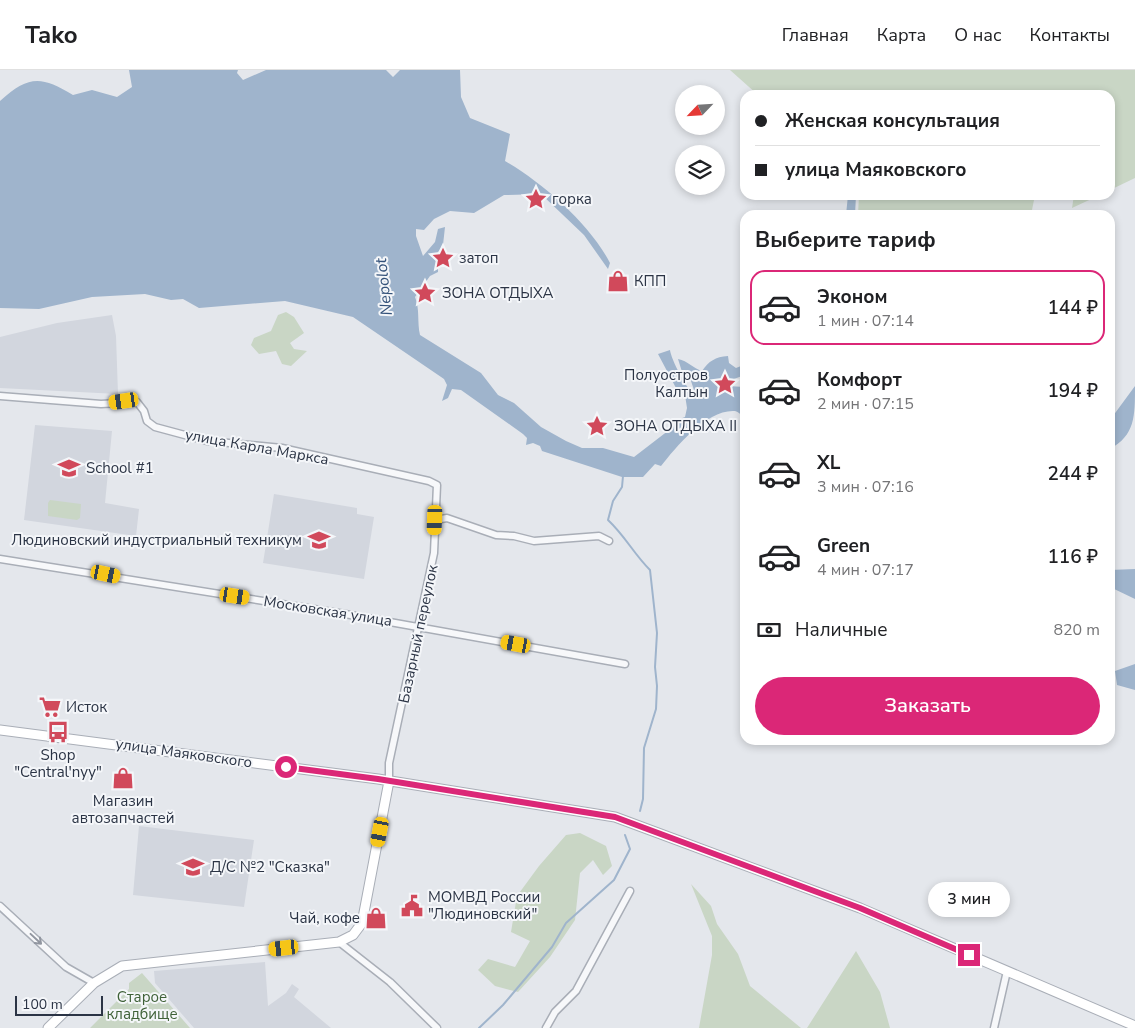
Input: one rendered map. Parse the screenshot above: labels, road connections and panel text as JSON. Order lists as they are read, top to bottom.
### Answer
{
  "streets": {
    "street": [
      "улица Карла Маркса",
      "Московская улица",
      "Базарный переулок",
      "улица Маяковского"
    ]
  },
  "crossings": [
    ["улица Карла Маркса", "Базарный переулок"],
    ["Московская улица", "Базарный переулок"],
    ["Базарный переулок", "улица Маяковского"]
  ],
  "water": ["Nepolot"],
  "parks": ["Старое кладбище"],
  "places": {
    "place": [
      "горка",
      "затоп",
      "ЗОНА ОТДЫХА",
      "Полуостров Калтын",
      "ЗОНА ОТДЫХА II"
    ],
    "shop": ["КПП", "Магазин автозапчастей", "Чай, кофе"],
    "school or university": ["School #1", "Людиновский индустриальный техникум", "Д/С №2 \"Сказка\""],
    "supermarket": ["Исток"],
    "bus stop": ["Shop \"Central'nyy\""],
    "public building": ["МОМВД России \"Людиновский\""]
  },
  "scale_bar": "100 m",
  "north": "bottom left",
  "page": {
    "header": "Tako",
    "nav": [
      "Главная",
      "Карта",
      "О нас",
      "Контакты"
    ],
    "banner": ["Женская консультация", "улица Маяковского"],
    "heading": "Выберите тариф",
    "list": [
      {
        "name": "Эконом",
        "note": "1 мин · 07:14",
        "value": "144 ₽"
      },
      {
        "name": "Комфорт",
        "note": "2 мин · 07:15",
        "value": "194 ₽"
      },
      {
        "name": "XL",
        "note": "3 мин · 07:16",
        "value": "244 ₽"
      },
      {
        "name": "Green",
        "note": "4 мин · 07:17",
        "value": "116 ₽"
      }
    ],
    "pay": ["Наличные", "820 m"],
    "buttons": "Заказать",
    "bubble": "3 мин",
    "scale": "100 m"
  }
}
